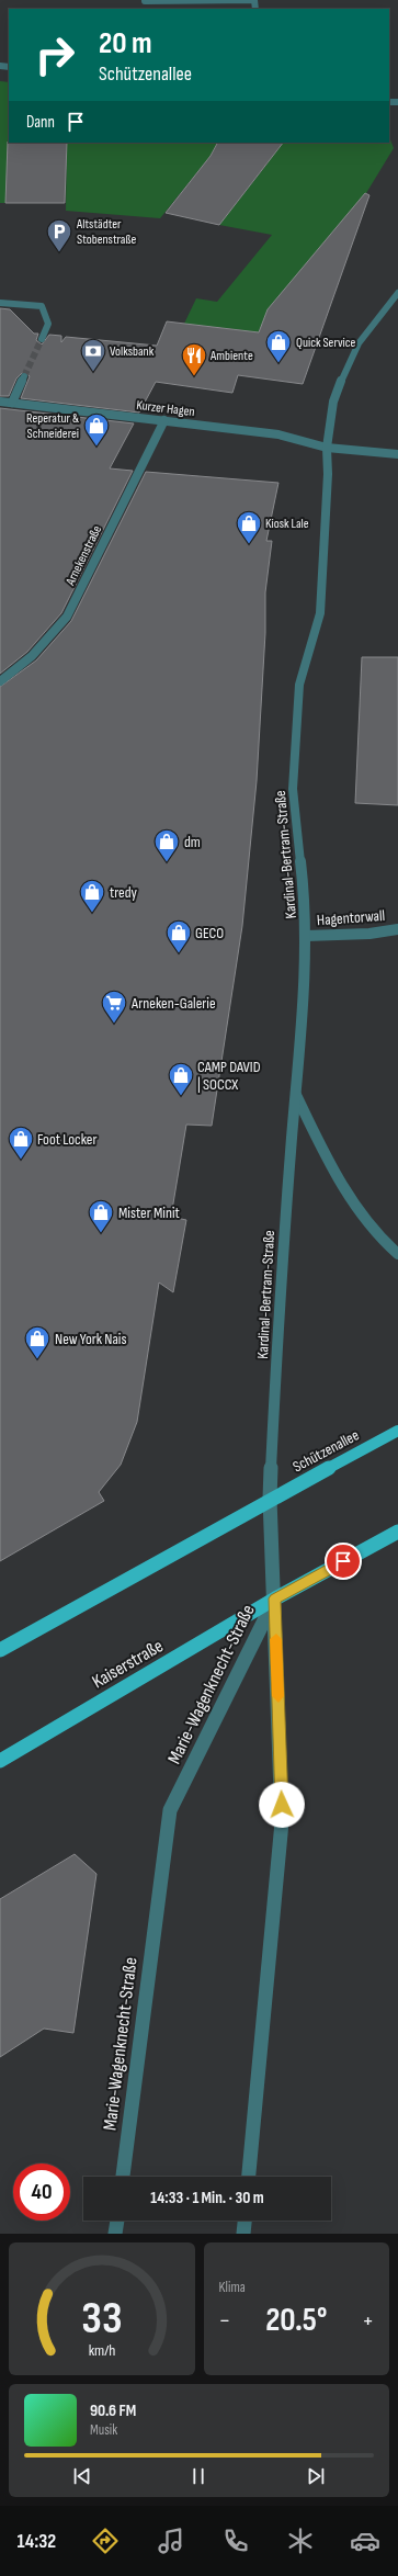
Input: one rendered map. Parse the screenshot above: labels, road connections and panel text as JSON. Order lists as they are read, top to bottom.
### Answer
{
  "streets": {
    "main road": ["Schützenallee", "Kaiserstraße"],
    "street": [
      "Kurzer Hagen",
      "Arnekenstraße",
      "Kardinal-Bertram-Straße",
      "Hagentorwall",
      "Marie-Wagenknecht-Straße"
    ]
  },
  "crossings": [
    ["Kurzer Hagen", "Arnekenstraße"],
    ["Kurzer Hagen", "Kardinal-Bertram-Straße"],
    ["Kardinal-Bertram-Straße", "Hagentorwall"],
    ["Kardinal-Bertram-Straße", "Schützenallee"],
    ["Kardinal-Bertram-Straße", "Kaiserstraße"],
    ["Kardinal-Bertram-Straße", "Marie-Wagenknecht-Straße"],
    ["Kaiserstraße", "Marie-Wagenknecht-Straße"]
  ],
  "places": {
    "parking": ["Altstädter Stobenstraße"],
    "shop": [
      "Quick Service",
      "Reperatur & Schneiderei",
      "Kiosk Lale",
      "dm",
      "tredy",
      "GECO",
      "CAMP DAVID | SOCCX",
      "Foot Locker",
      "Mister Minit",
      "New York Nais"
    ],
    "bank": ["Volksbank"],
    "restaurant": ["Ambiente"],
    "supermarket": ["Arneken-Galerie"]
  },
  "page": {
    "turn": ["20 m", "Schützenallee"],
    "then": "Dann",
    "limit": "40",
    "trip": "14:33 · 1 Min. · 30 m",
    "tile": "Klima",
    "heat": ["−", "20.5°", "+"],
    "song": ["90.6 FM", "Musik"],
    "tabs": "14:32",
    "gauge": ["33", "km/h"]
  }
}
